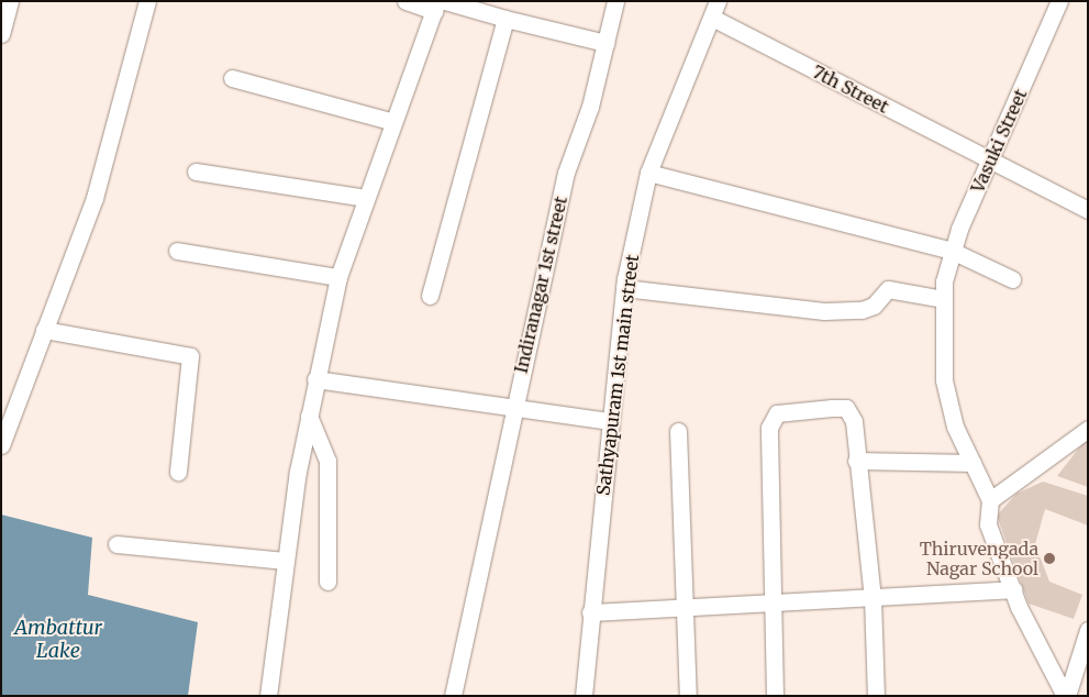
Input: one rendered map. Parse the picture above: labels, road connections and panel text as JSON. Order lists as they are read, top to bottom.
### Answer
{
  "streets": {
    "street": [
      "7th Street",
      "Vasuki Street",
      "Indiranagar 1st street",
      "Sathyapuram 1st main street"
    ]
  },
  "crossings": [
    ["7th Street", "Vasuki Street"],
    ["7th Street", "Sathyapuram 1st main street"]
  ],
  "water": ["Ambattur Lake"],
  "places": ["Thiruvengada Nagar School"]
}
